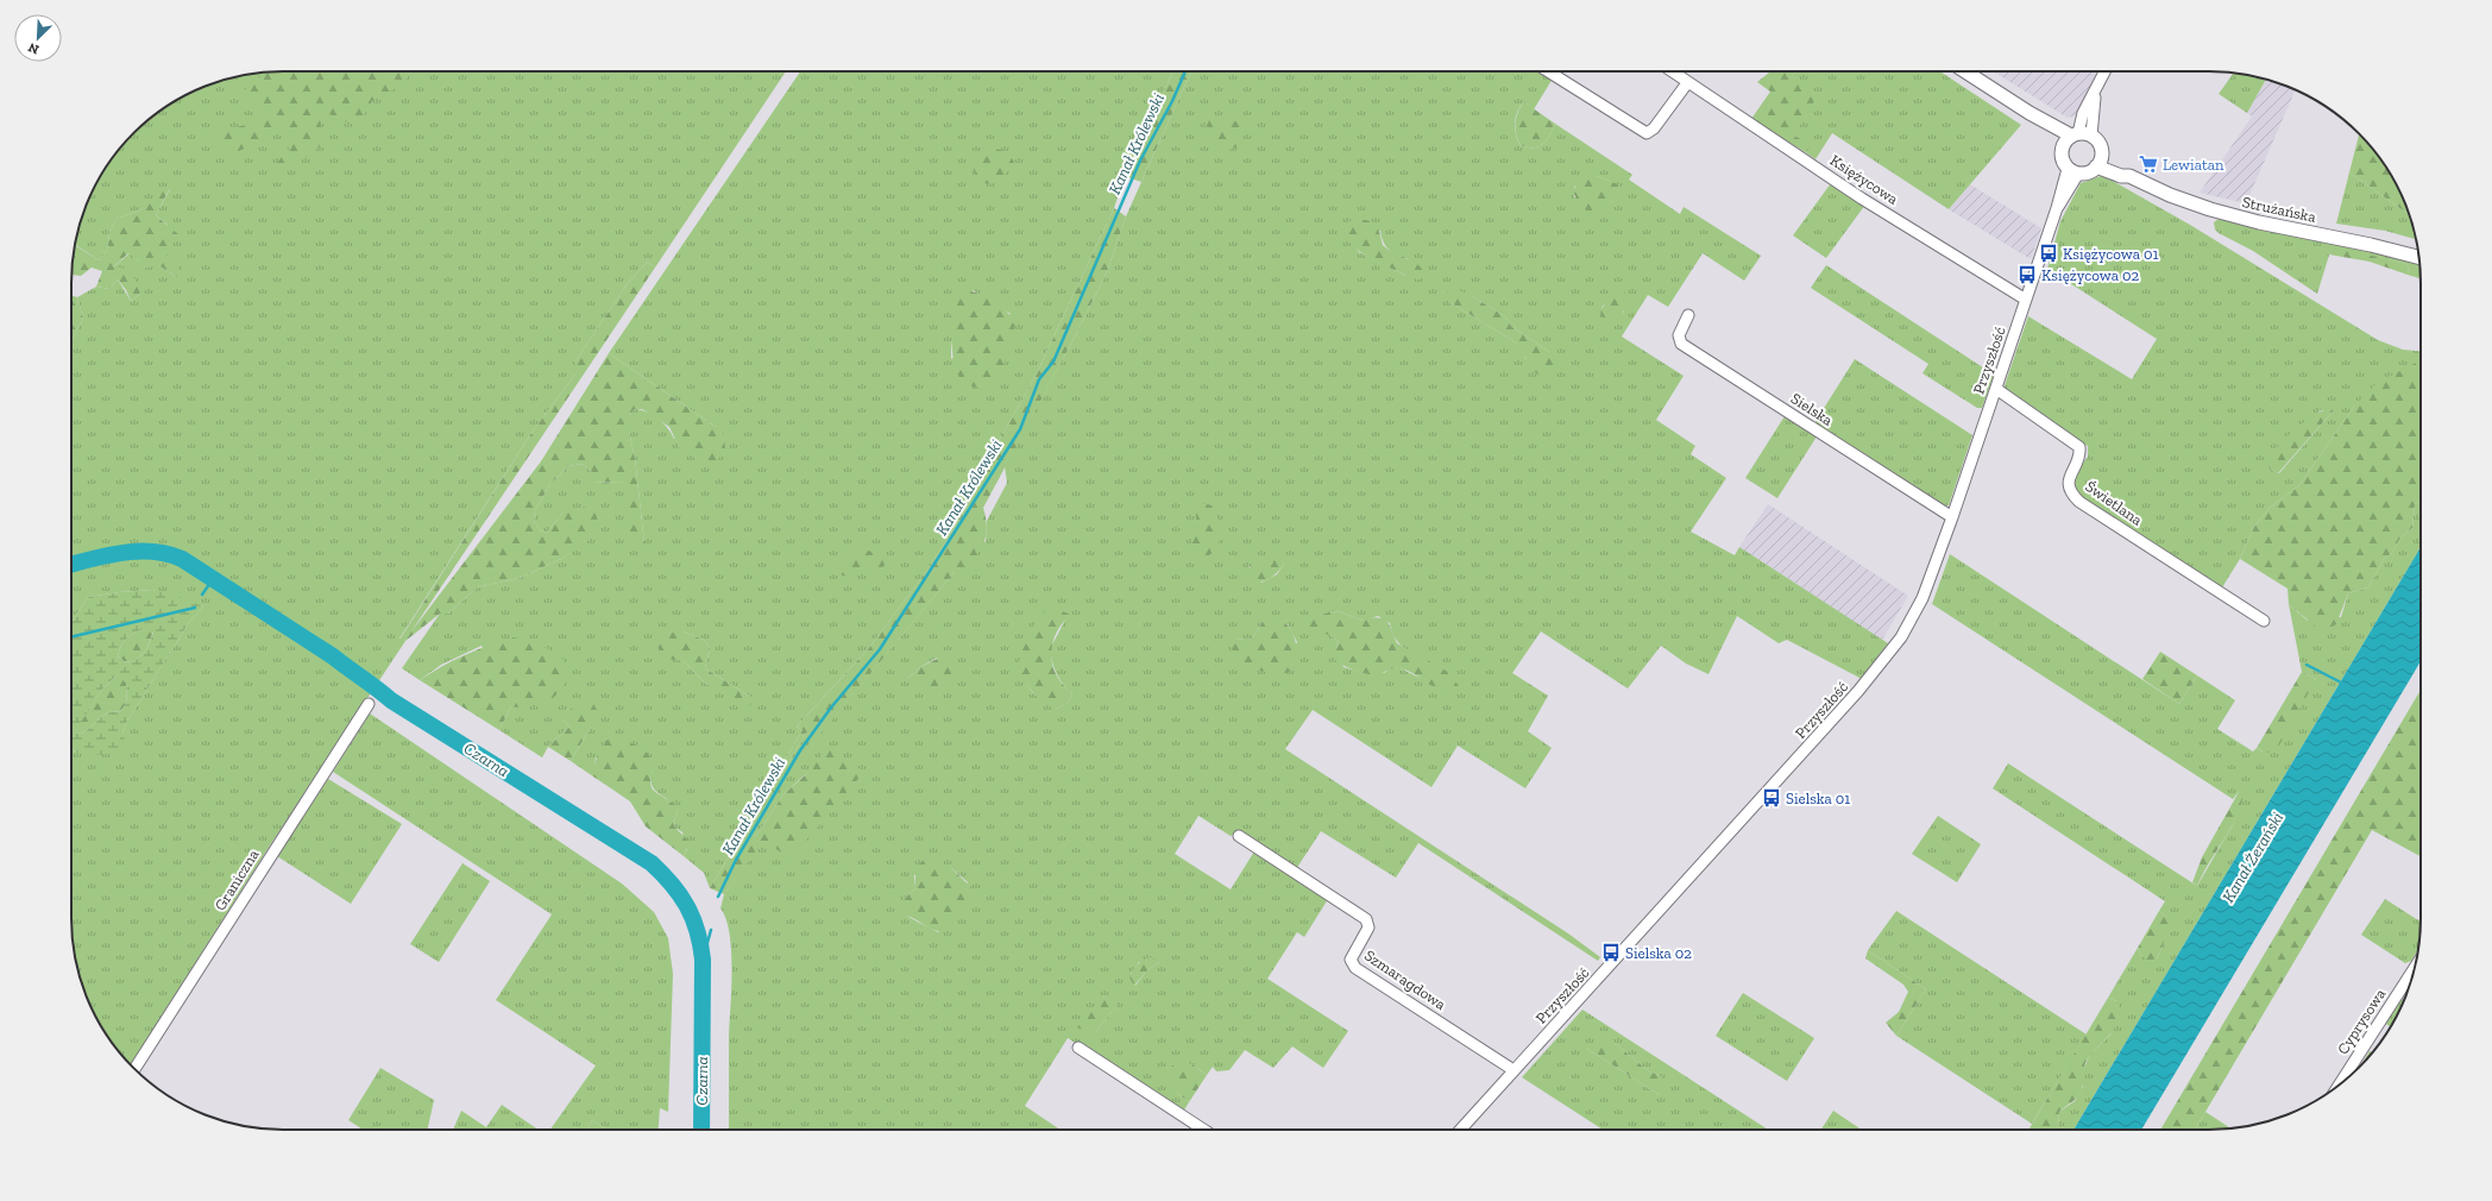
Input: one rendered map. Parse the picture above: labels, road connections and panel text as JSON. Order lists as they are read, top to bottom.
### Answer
{
  "streets": {
    "main road": ["Strużańska"],
    "street": [
      "Księżycowa",
      "Przyszłość",
      "Sielska",
      "Świetlana",
      "Graniczna",
      "Szmaragdowa",
      "Cyprysowa"
    ]
  },
  "crossings": [
    ["Księżycowa", "Przyszłość"],
    ["Strużańska", "Przyszłość"],
    ["Przyszłość", "Sielska"],
    ["Przyszłość", "Świetlana"],
    ["Przyszłość", "Szmaragdowa"]
  ],
  "water": ["Kanał Królewski", "Czarna", "Kanał Żerański"],
  "places": {
    "supermarket": ["Lewiatan"],
    "bus stop": [
      "Księżycowa 01",
      "Księżycowa 02",
      "Sielska 01",
      "Sielska 02"
    ]
  },
  "north": "bottom left"
}
